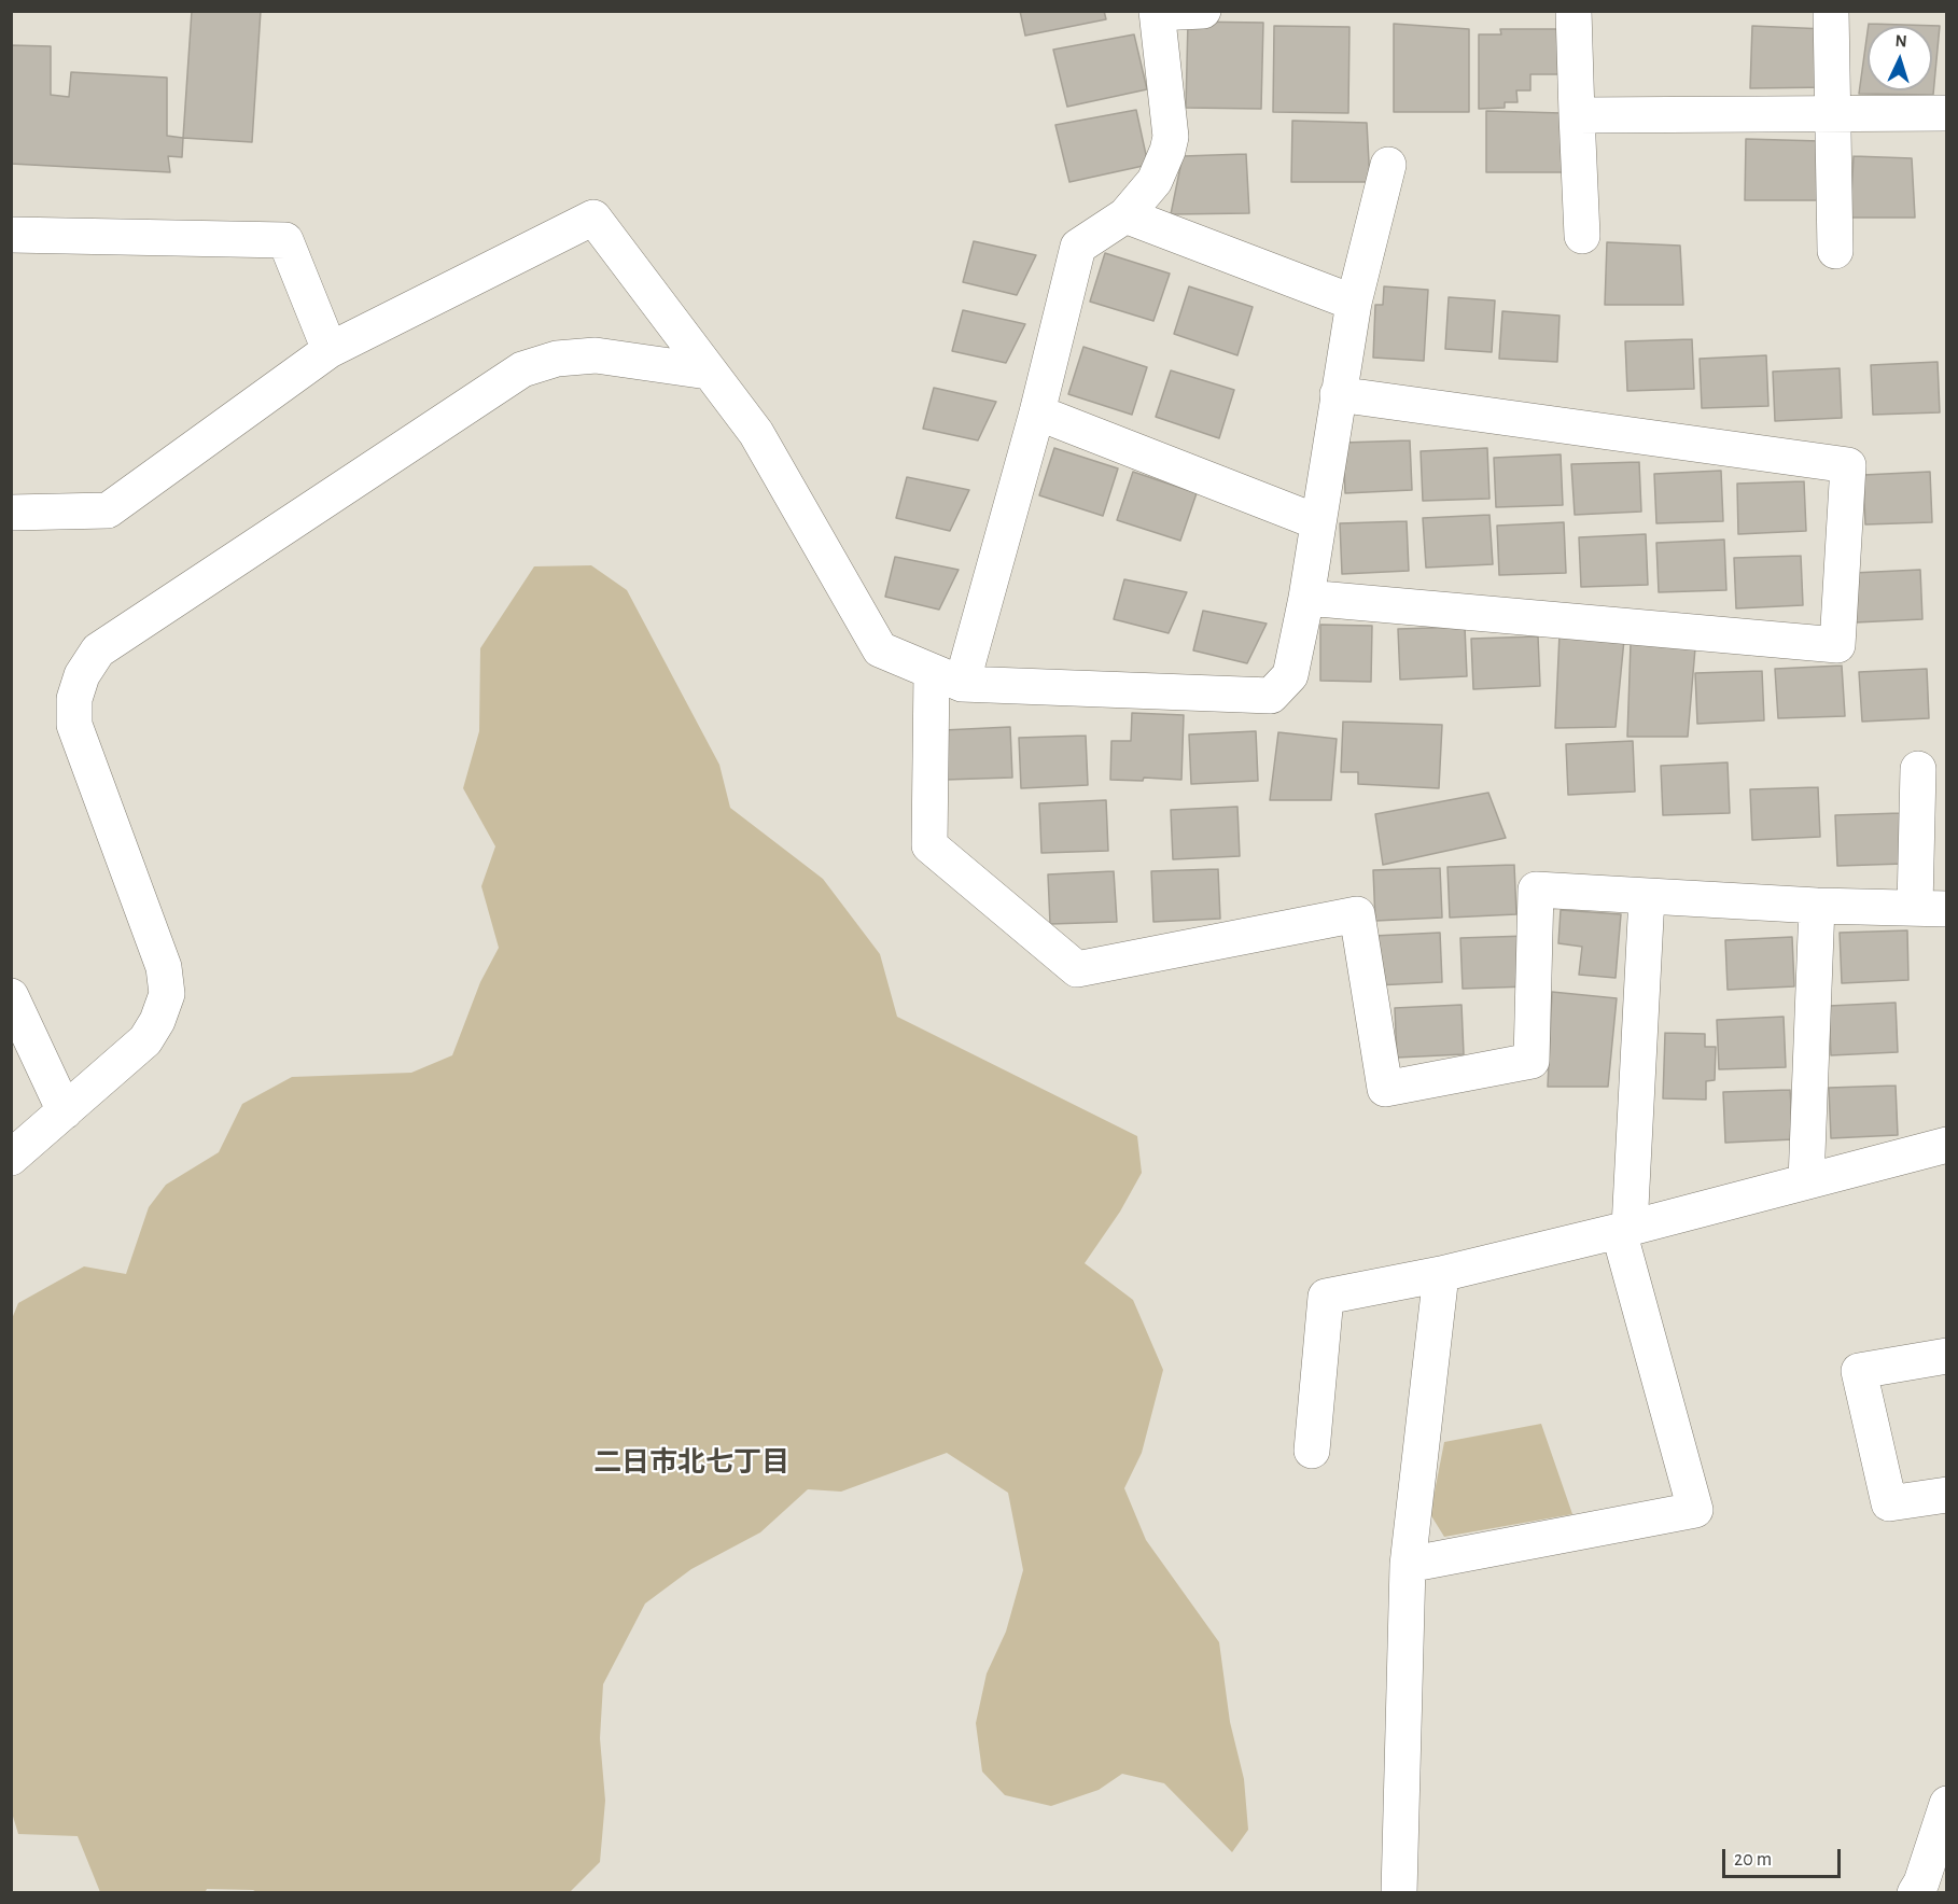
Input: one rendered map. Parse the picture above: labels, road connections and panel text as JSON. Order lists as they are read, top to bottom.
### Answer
{
  "districts": ["二日市北七丁目"],
  "scale_bar": "20 m",
  "north": "top"
}
